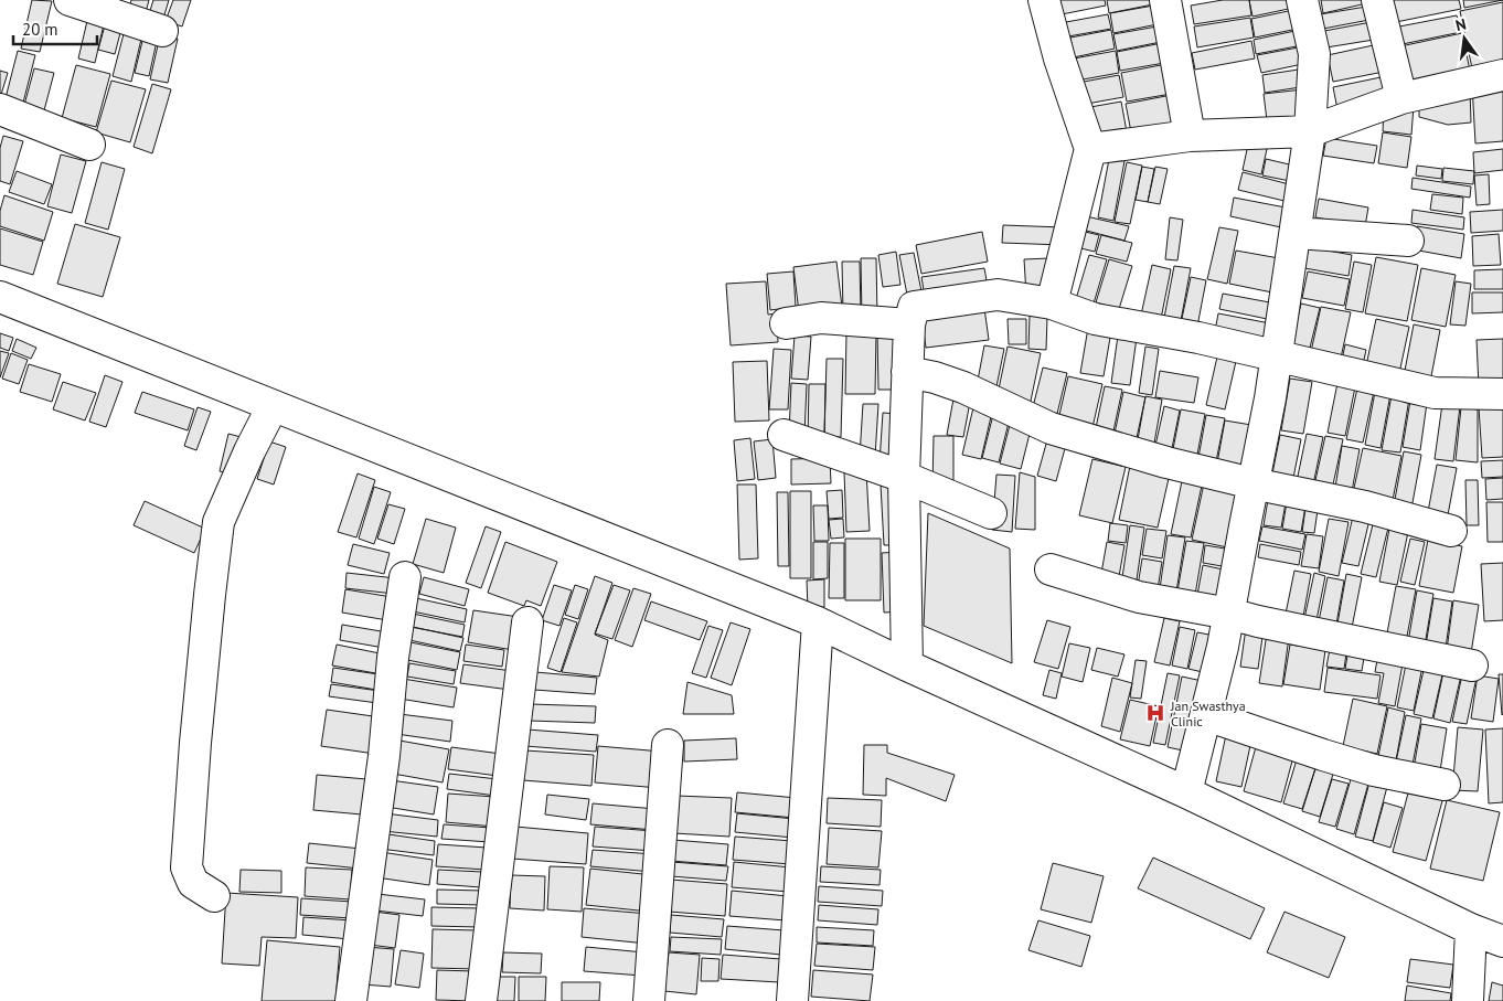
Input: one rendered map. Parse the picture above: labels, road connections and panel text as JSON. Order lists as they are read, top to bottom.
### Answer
{
  "places": {
    "hospital": ["Jan Swasthya Clinic"]
  },
  "scale_bar": "20 m",
  "north": "top"
}
